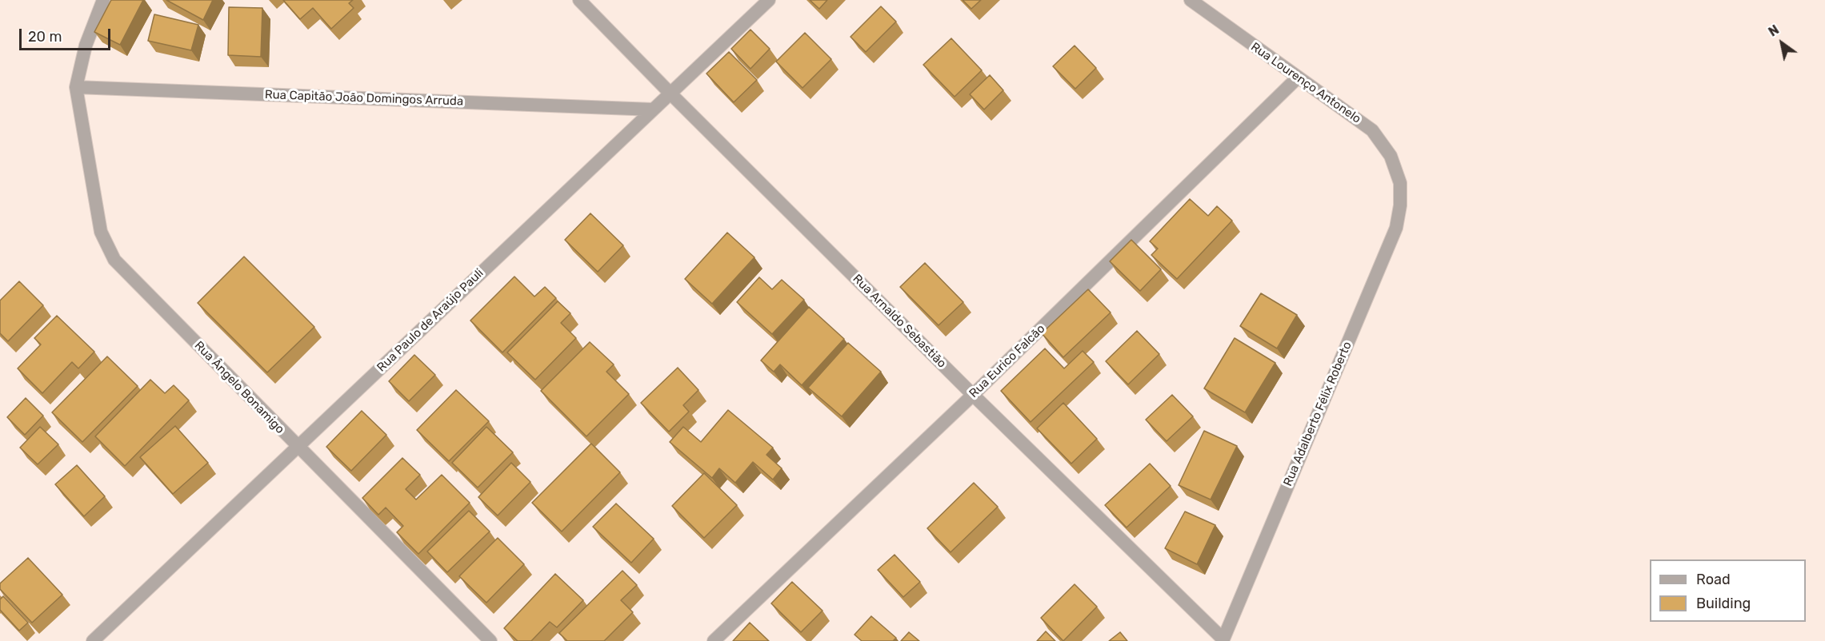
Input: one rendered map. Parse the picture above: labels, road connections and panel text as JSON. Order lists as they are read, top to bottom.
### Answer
{
  "streets": {
    "street": [
      "Rua Lourenço Antonelo",
      "Rua Capitão João Domingos Arruda",
      "Rua Paulo de Araújo Pauli",
      "Rua Arnaldo Sebastião",
      "Rua Eurico Falcão",
      "Rua Ângelo Bonamigo",
      "Rua Adalberto Félix Roberto"
    ]
  },
  "crossings": [
    ["Rua Lourenço Antonelo", "Rua Eurico Falcão"],
    ["Rua Lourenço Antonelo", "Rua Adalberto Félix Roberto"],
    ["Rua Capitão João Domingos Arruda", "Rua Paulo de Araújo Pauli"],
    ["Rua Capitão João Domingos Arruda", "Rua Ângelo Bonamigo"],
    ["Rua Paulo de Araújo Pauli", "Rua Arnaldo Sebastião"],
    ["Rua Paulo de Araújo Pauli", "Rua Ângelo Bonamigo"],
    ["Rua Arnaldo Sebastião", "Rua Eurico Falcão"],
    ["Rua Arnaldo Sebastião", "Rua Adalberto Félix Roberto"]
  ],
  "legend": ["Road", "Building"],
  "scale_bar": "20 m",
  "north": "top left"
}
